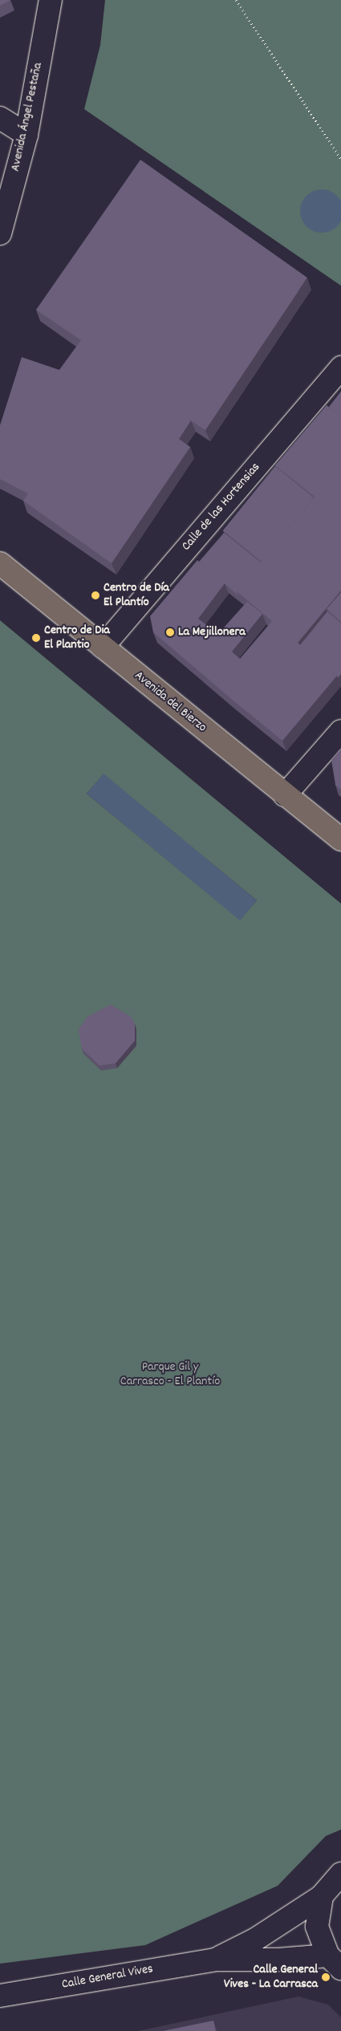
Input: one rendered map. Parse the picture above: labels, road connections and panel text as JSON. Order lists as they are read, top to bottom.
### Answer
{
  "streets": {
    "main road": ["Avenida del Bierzo"],
    "street": ["Avenida Ángel Pestaña", "Calle de las Hortensias", "Calle General Vives"]
  },
  "crossings": [
    ["Calle de las Hortensias", "Avenida del Bierzo"]
  ],
  "parks": ["Parque Gil y Carrasco - El Plantío"],
  "places": [
    "Centro de Día El Plantío",
    "La Mejillonera",
    "Centro de Dia El Plantio",
    "Calle General Vives - La Carrasca"
  ]
}
